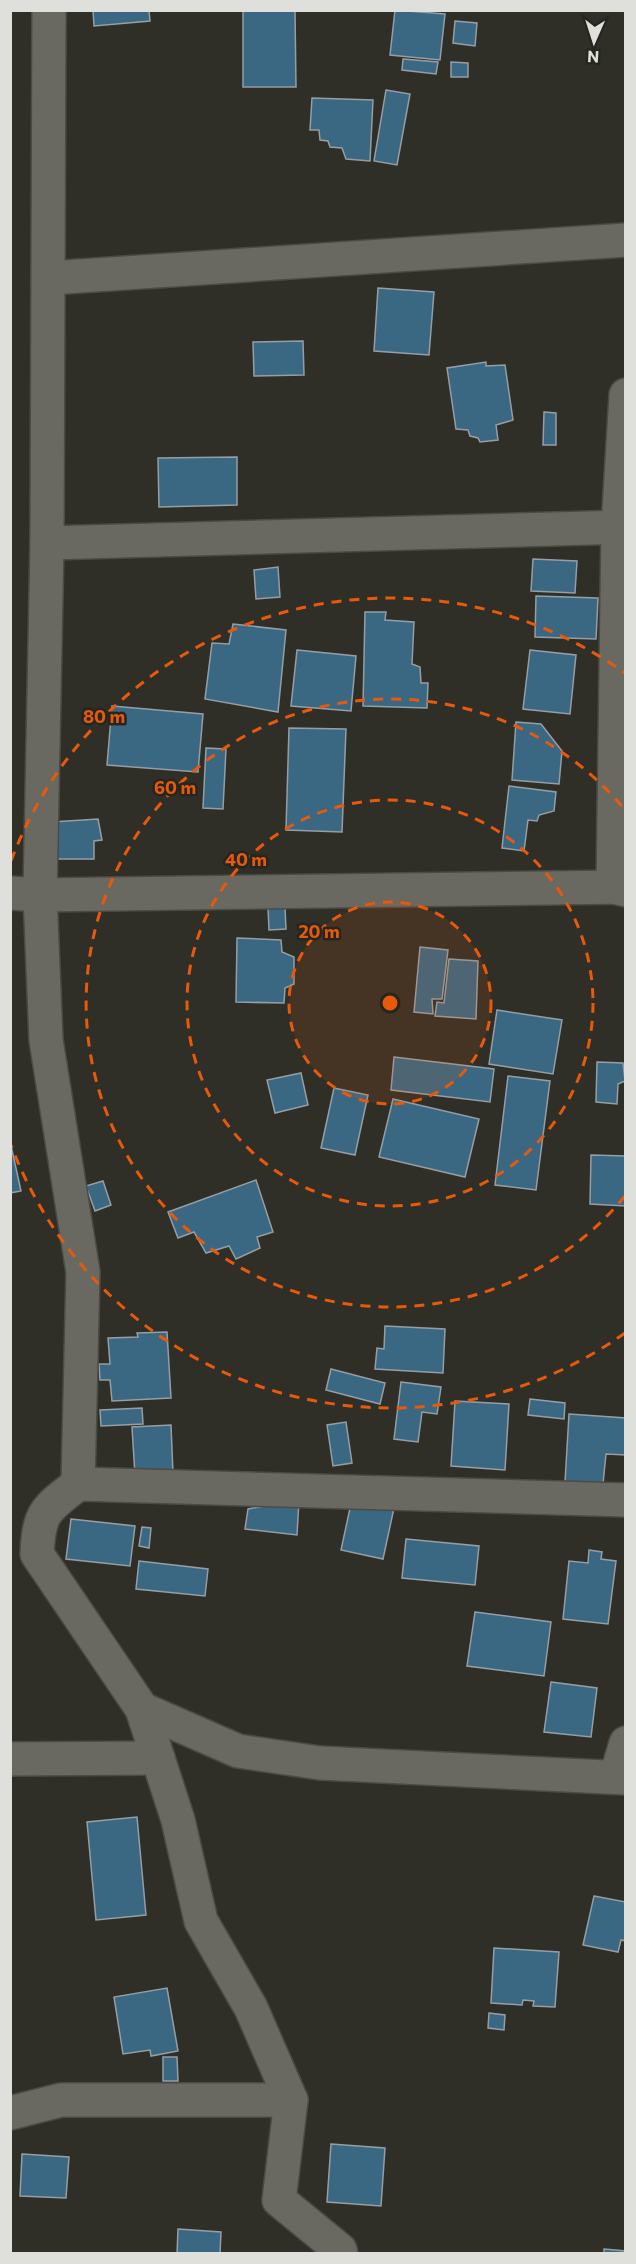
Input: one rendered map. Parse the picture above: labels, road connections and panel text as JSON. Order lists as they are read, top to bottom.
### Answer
{
  "north": "bottom",
  "rings": [
    "80 m",
    "60 m",
    "40 m",
    "20 m"
  ]
}
